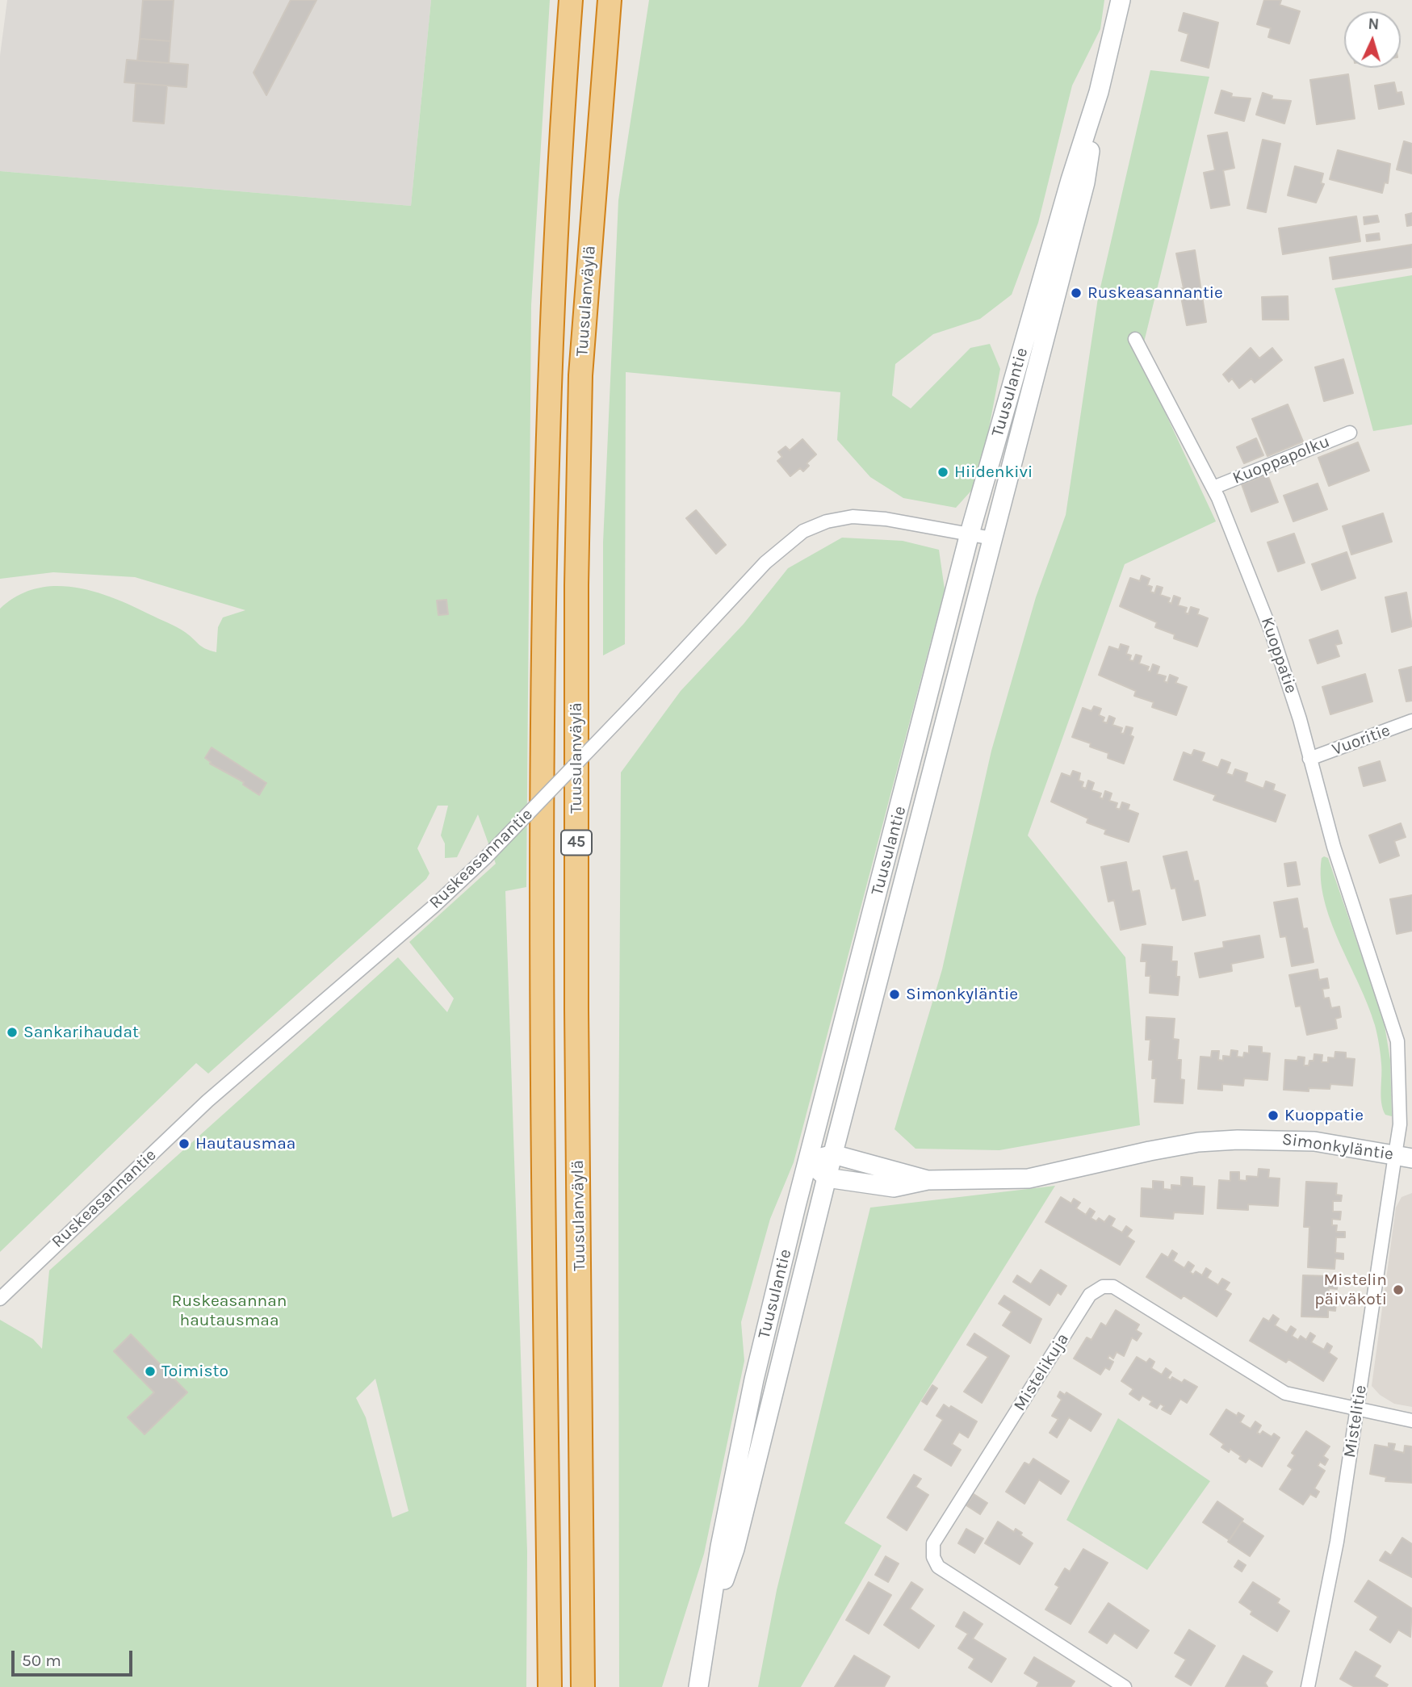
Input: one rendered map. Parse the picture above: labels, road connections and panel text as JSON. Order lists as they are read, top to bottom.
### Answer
{
  "streets": {
    "highway": ["Tuusulanväylä", "45"],
    "main road": ["Tuusulantie", "Simonkyläntie"],
    "street": [
      "Kuoppapolku",
      "Kuoppatie",
      "Vuoritie",
      "Ruskeasannantie",
      "Mistelikuja",
      "Mistelitie"
    ]
  },
  "crossings": [
    ["Tuusulantie", "Ruskeasannantie"],
    ["Tuusulantie", "Simonkyläntie"],
    ["Kuoppapolku", "Kuoppatie"],
    ["Kuoppatie", "Vuoritie"],
    ["Kuoppatie", "Simonkyläntie"],
    ["Kuoppatie", "Mistelitie"],
    ["Simonkyläntie", "Mistelitie"],
    ["Mistelikuja", "Mistelitie"]
  ],
  "parks": ["Ruskeasannan hautausmaa"],
  "places": [
    "Ruskeasannantie",
    "Hiidenkivi",
    "Simonkyläntie",
    "Sankarihaudat",
    "Kuoppatie",
    "Hautausmaa",
    "Mistelin päiväkoti",
    "Toimisto"
  ],
  "scale_bar": "50 m",
  "north": "top"
}
